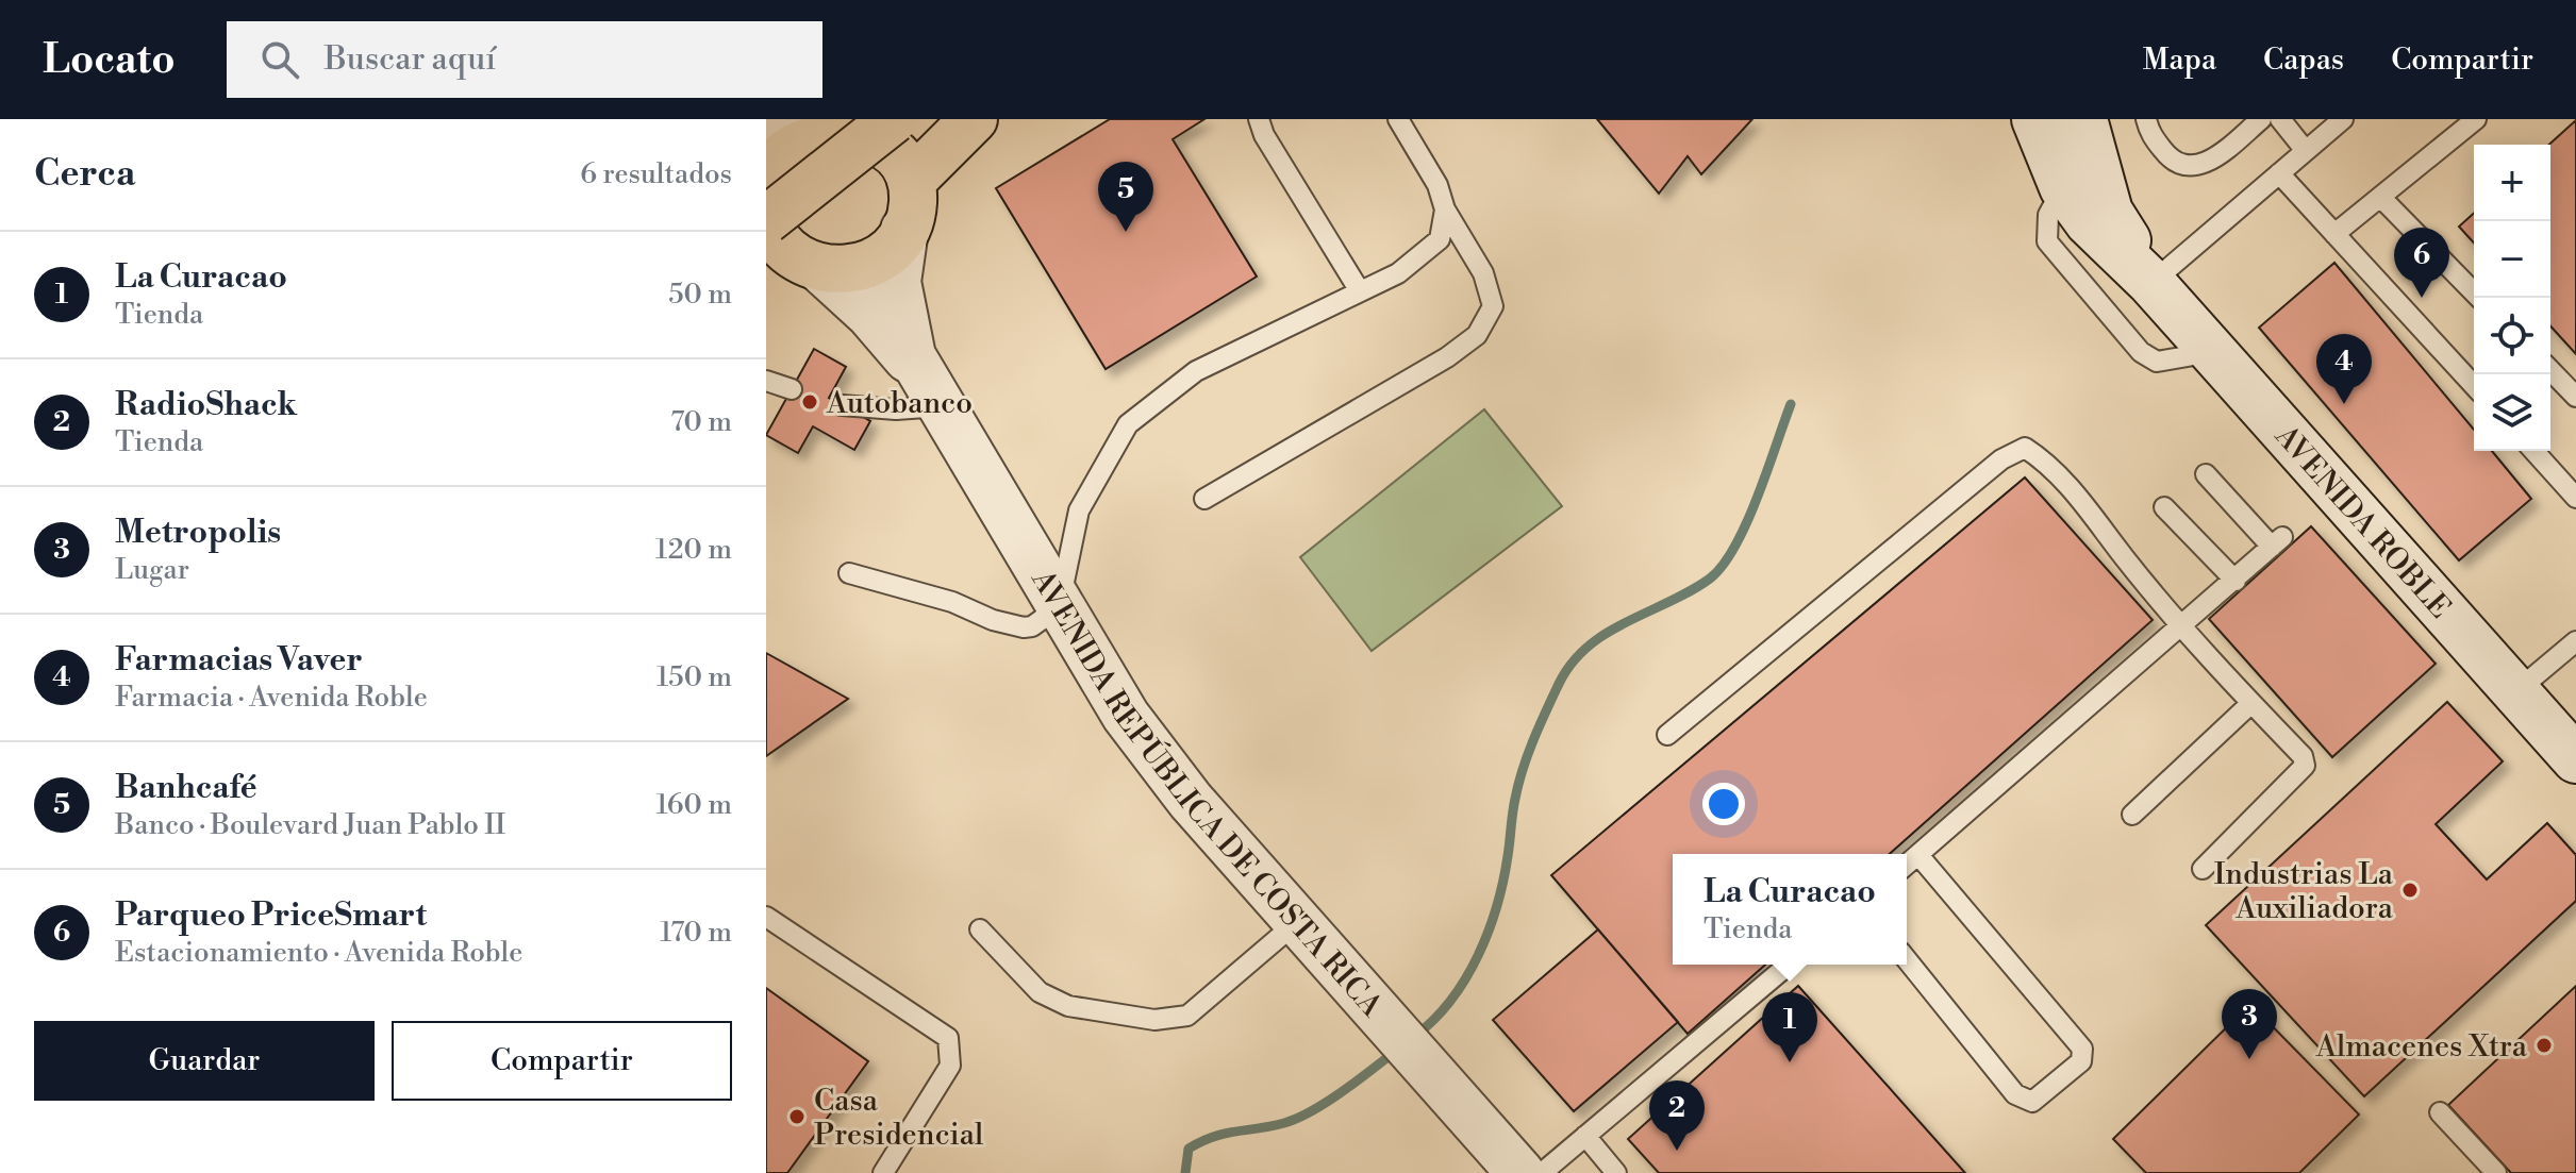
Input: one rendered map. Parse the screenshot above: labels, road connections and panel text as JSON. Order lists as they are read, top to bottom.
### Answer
{
  "streets": {
    "street": ["AVENIDA ROBLE", "AVENIDA REPÚBLICA DE COSTA RICA"]
  },
  "places": [
    "Autobanco",
    "Industrias La Auxiliadora",
    "Almacenes Xtra",
    "Casa Presidencial"
  ],
  "page": {
    "header": "Locato",
    "search": "Buscar aquí",
    "nav": ["Mapa", "Capas", "Compartir"],
    "heading": ["Cerca", "6 resultados"],
    "map_buttons": ["+", "−"],
    "pins": [
      "5",
      "6",
      "4",
      "3",
      "1",
      "2"
    ],
    "list": [
      {
        "mark": "1",
        "name": "La Curacao",
        "note": "Tienda",
        "value": "50 m"
      },
      {
        "mark": "2",
        "name": "RadioShack",
        "note": "Tienda",
        "value": "70 m"
      },
      {
        "mark": "3",
        "name": "Metropolis",
        "note": "Lugar",
        "value": "120 m"
      },
      {
        "mark": "4",
        "name": "Farmacias Vaver",
        "note": "Farmacia · Avenida Roble",
        "value": "150 m"
      },
      {
        "mark": "5",
        "name": "Banhcafé",
        "note": "Banco · Boulevard Juan Pablo II",
        "value": "160 m"
      },
      {
        "mark": "6",
        "name": "Parqueo PriceSmart",
        "note": "Estacionamiento · Avenida Roble",
        "value": "170 m"
      }
    ],
    "popup": ["La Curacao", "Tienda"],
    "buttons": ["Guardar", "Compartir"]
  }
}
